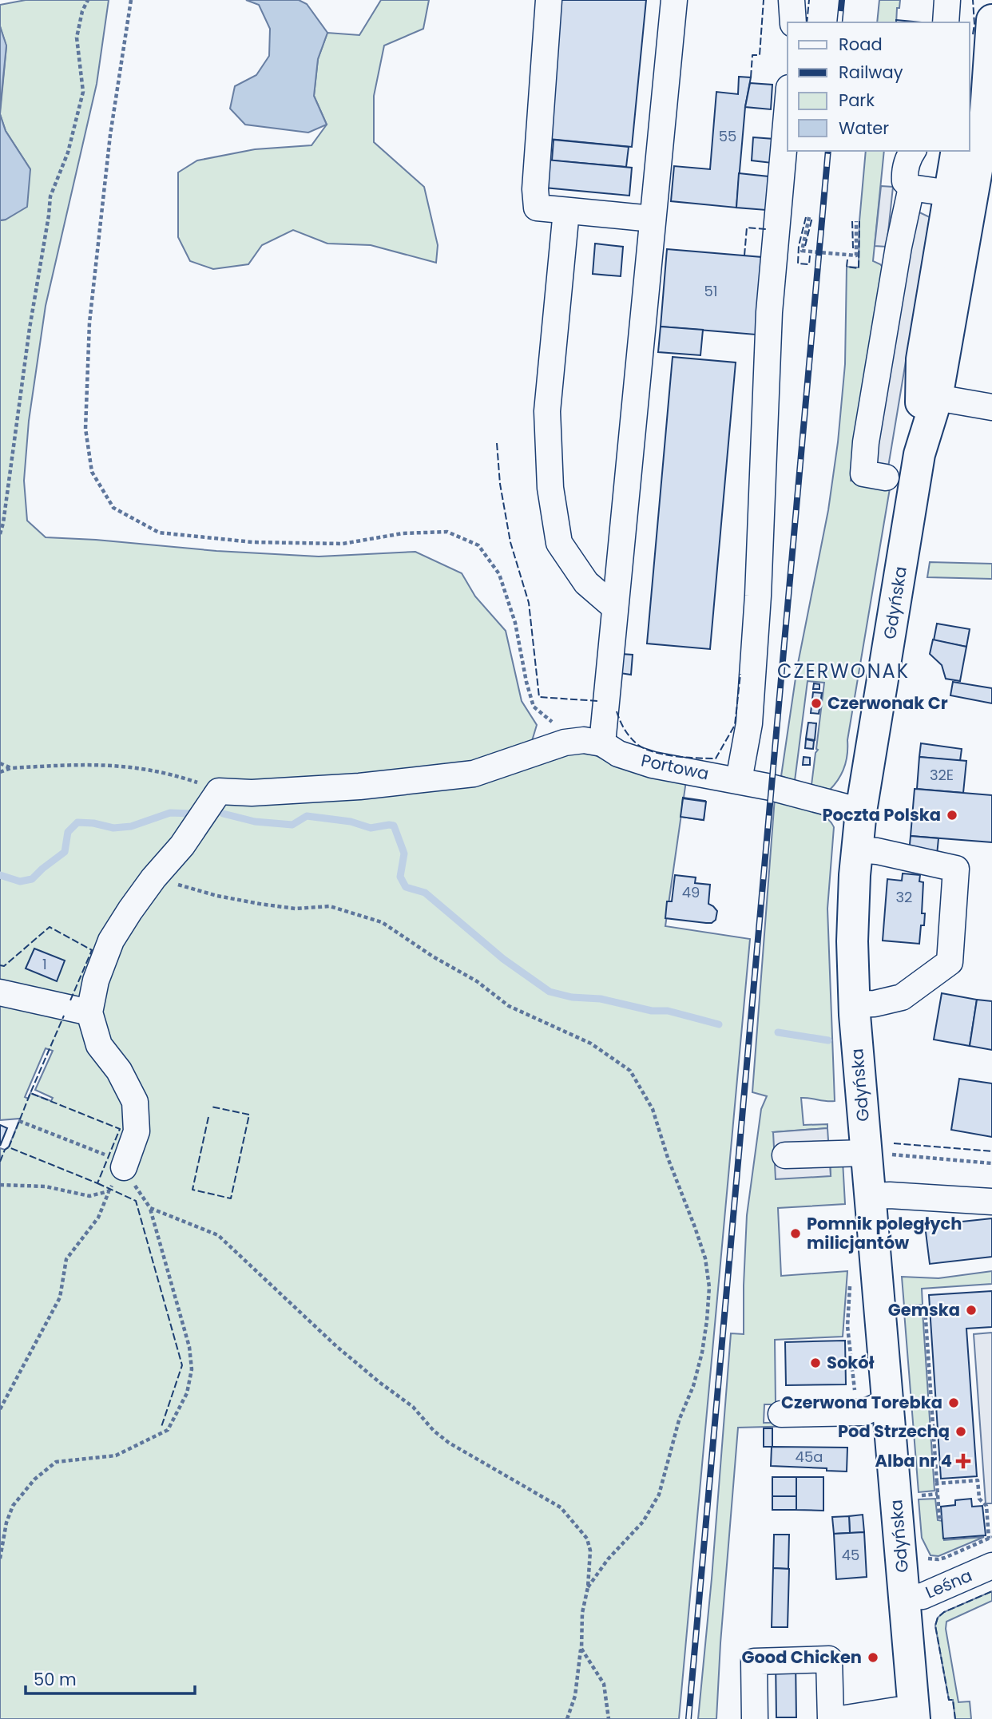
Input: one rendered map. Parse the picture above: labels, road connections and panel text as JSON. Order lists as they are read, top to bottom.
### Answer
{
  "streets": {
    "main road": ["Gdyńska"],
    "street": ["Portowa", "Leśna"]
  },
  "crossings": [
    ["Gdyńska", "Portowa"],
    ["Gdyńska", "Leśna"]
  ],
  "districts": ["CZERWONAK"],
  "places": {
    "other": [
      "Czerwonak Cr",
      "Poczta Polska",
      "Pomnik poległych milicjantów",
      "Gemska",
      "Sokół",
      "Czerwona Torebka",
      "Pod Strzechą",
      "Good Chicken"
    ],
    "health": ["Alba nr 4"]
  },
  "house_numbers": [
    "55",
    "51",
    "32E",
    "49",
    "32",
    "1",
    "45a",
    "45"
  ],
  "legend": [
    "Road",
    "Railway",
    "Park",
    "Water"
  ],
  "scale_bar": "50 m"
}
